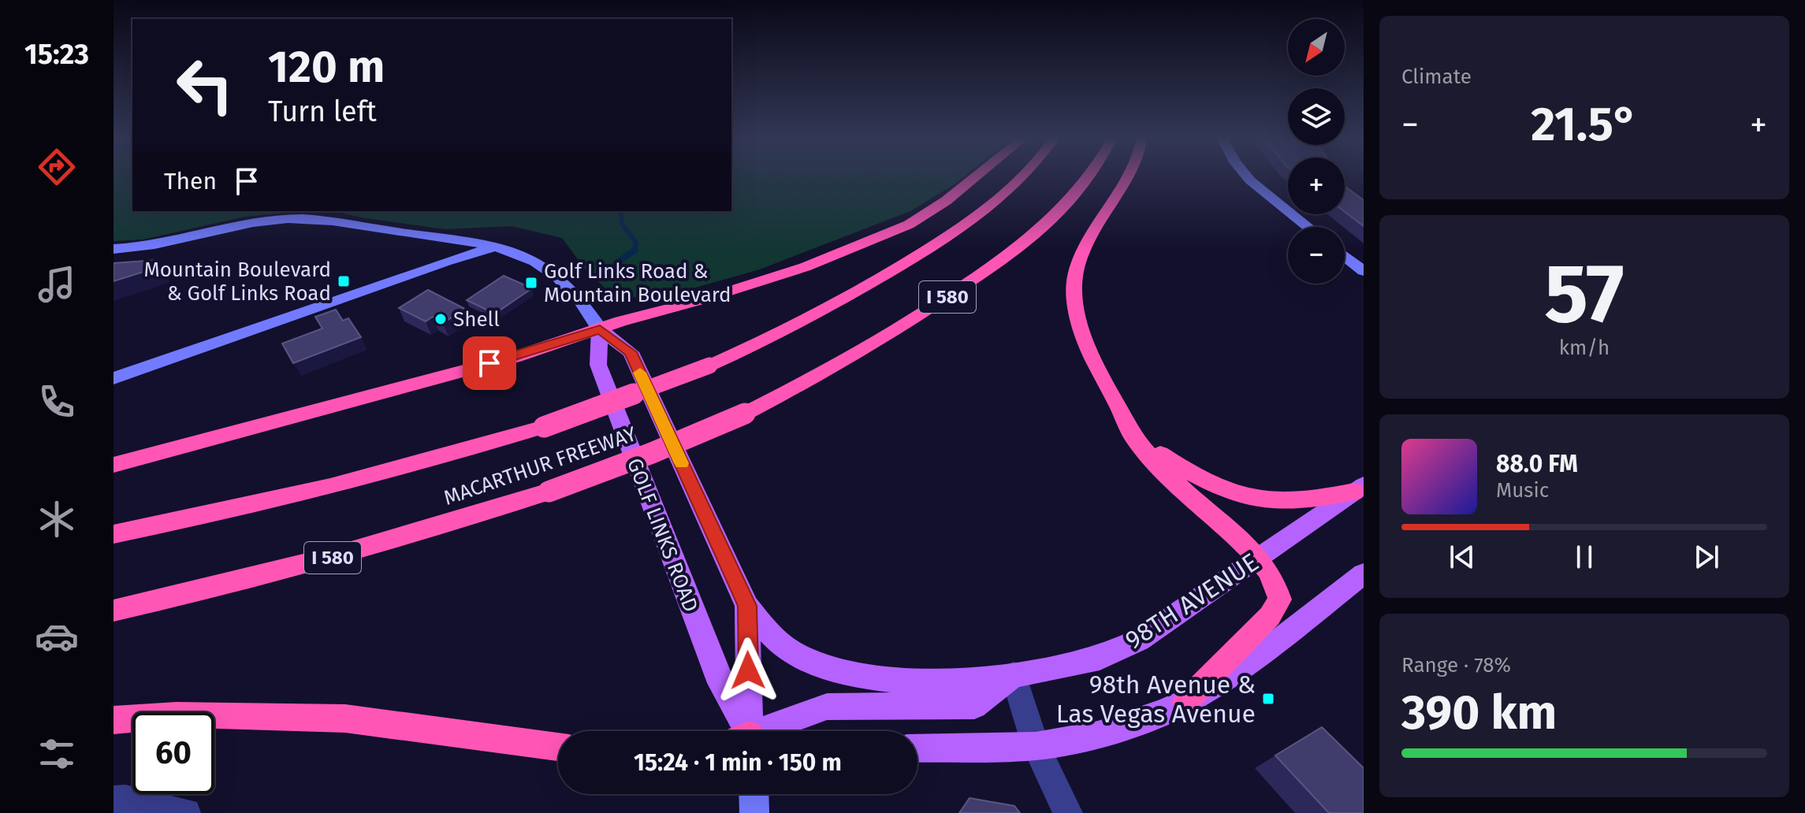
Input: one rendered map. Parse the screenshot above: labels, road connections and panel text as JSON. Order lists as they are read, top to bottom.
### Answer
{
  "streets": {
    "highway": ["I 580", "MACARTHUR FREEWAY"],
    "main road": ["GOLF LINKS ROAD", "98TH AVENUE"]
  },
  "places": {
    "transit": ["Mountain Boulevard & Golf Links Road", "Golf Links Road & Mountain Boulevard", "98th Avenue & Las Vegas Avenue"],
    "other": ["Shell"]
  },
  "north": "bottom left",
  "page": {
    "tabs": "15:23",
    "tile": [
      "Climate",
      ["57", "km/h"],
      ["Range · 78%", "390 km"]
    ],
    "map_buttons": ["+", "−"],
    "turn": ["120 m", "Turn left"],
    "heat": ["−", "21.5°", "+"],
    "then": "Then",
    "song": ["88.0 FM", "Music"],
    "limit": "60",
    "trip": "15:24 · 1 min · 150 m"
  }
}
